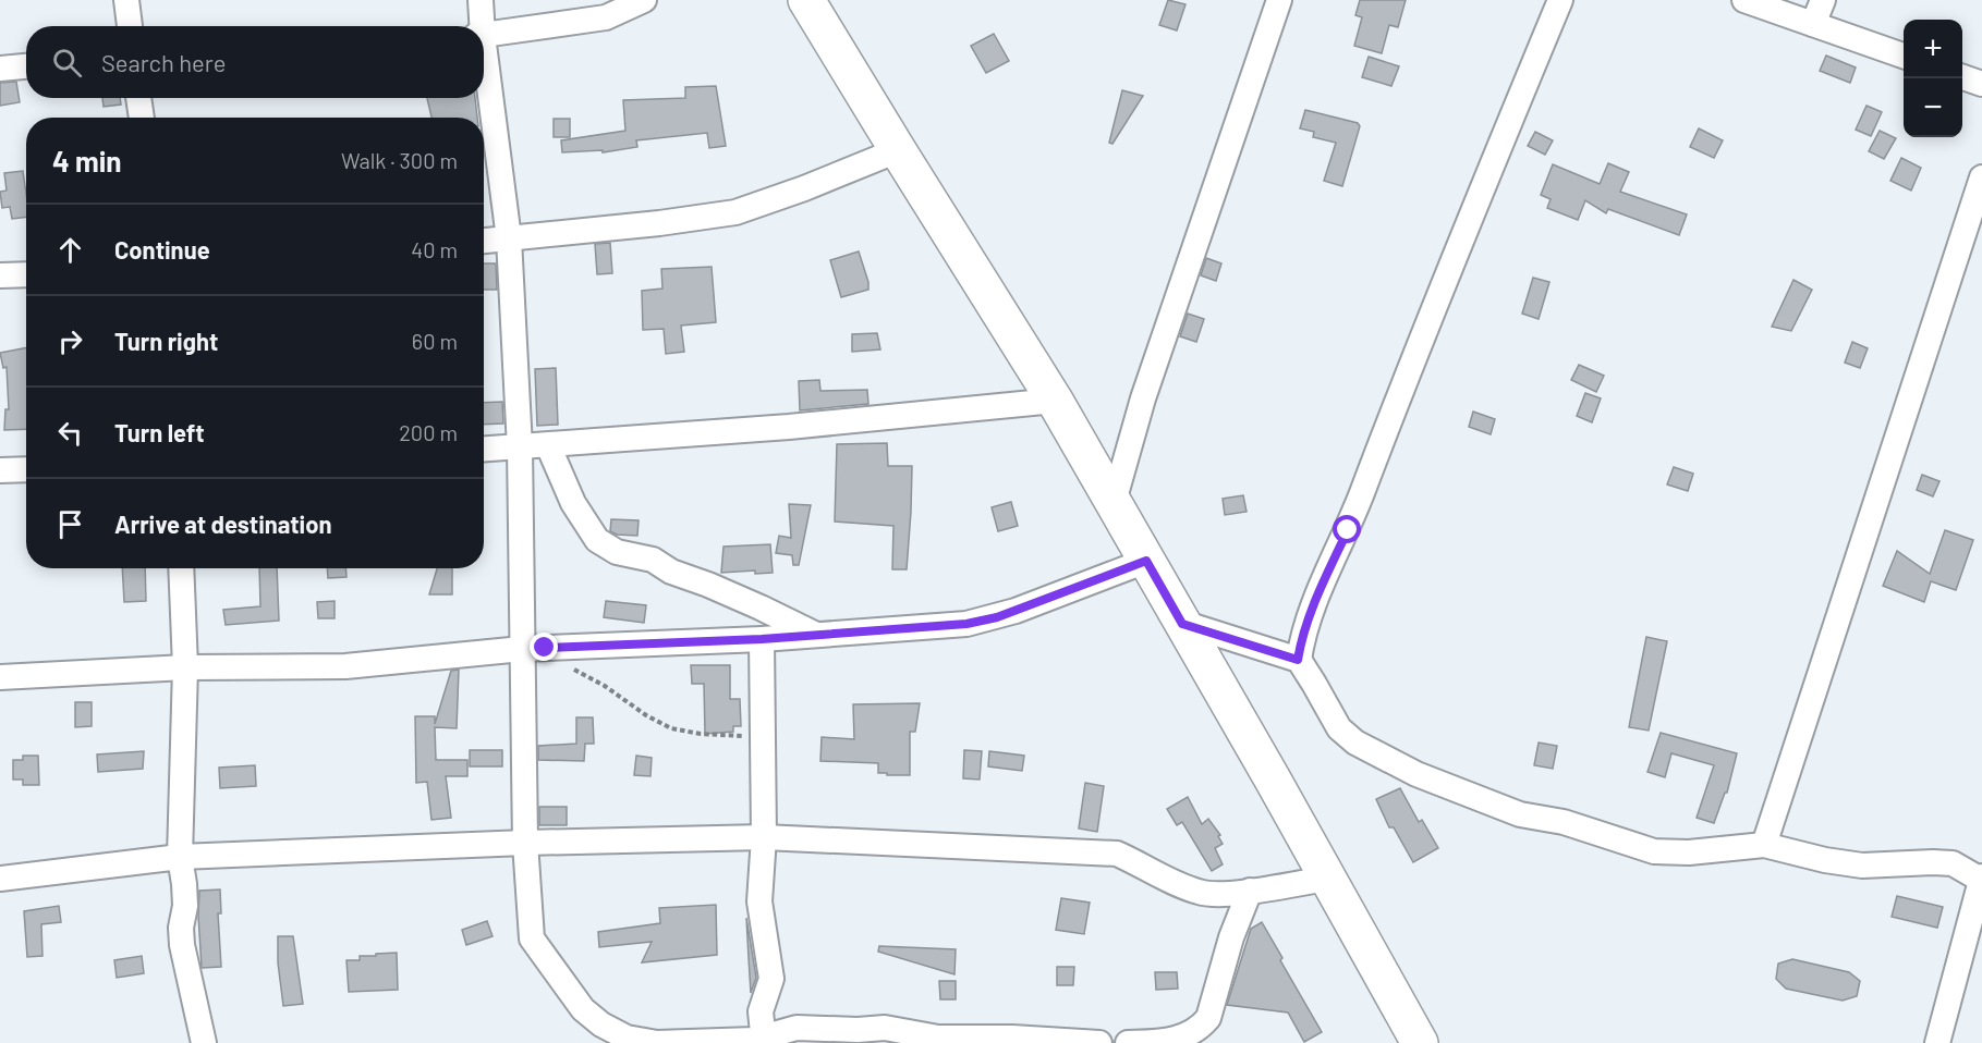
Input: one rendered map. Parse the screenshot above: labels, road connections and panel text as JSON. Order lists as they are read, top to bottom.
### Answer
{
  "page": {
    "map_buttons": ["+", "−"],
    "search": "Search here",
    "heading": ["4 min", "Walk · 300 m"],
    "list": [
      ["Continue", "40 m"],
      ["Turn right", "60 m"],
      ["Turn left", "200 m"],
      "Arrive at destination"
    ]
  }
}
